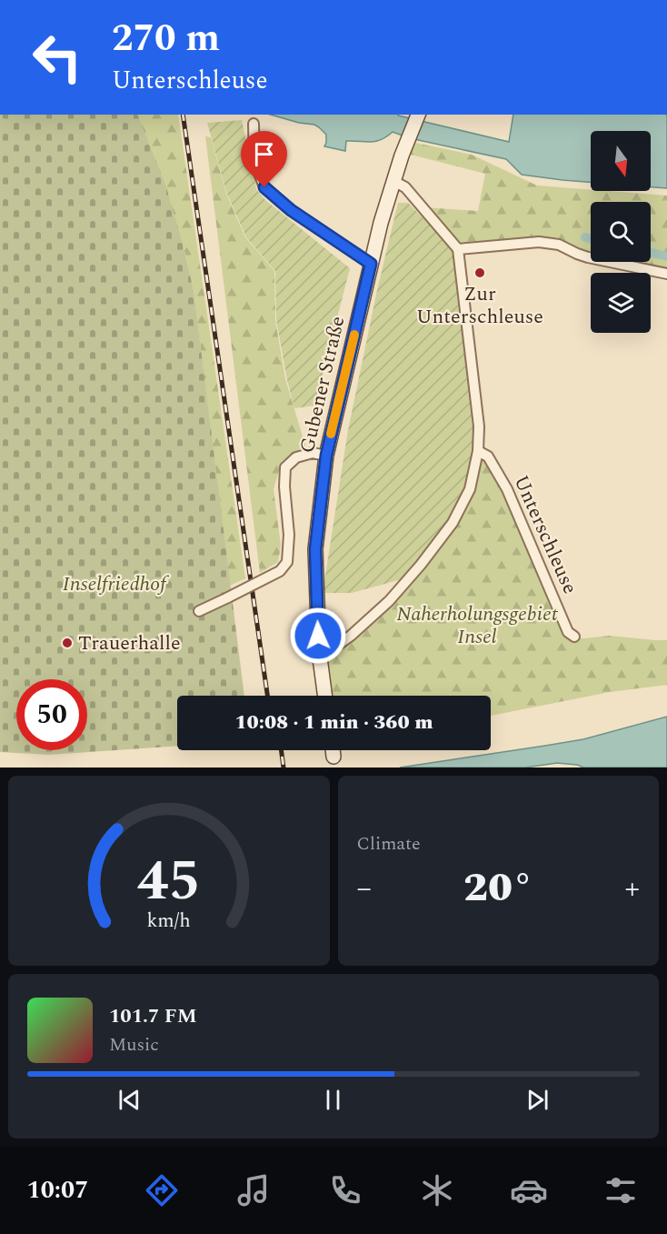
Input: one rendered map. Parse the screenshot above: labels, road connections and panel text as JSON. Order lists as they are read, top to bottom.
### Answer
{
  "streets": {
    "main road": ["Gubener Straße"],
    "street": ["Unterschleuse"]
  },
  "parks": ["Inselfriedhof", "Naherholungsgebiet Insel"],
  "places": ["Zur Unterschleuse", "Trauerhalle"],
  "north": "bottom",
  "page": {
    "turn": ["270 m", "Unterschleuse"],
    "limit": "50",
    "trip": "10:08 · 1 min · 360 m",
    "tile": "Climate",
    "heat": ["−", "20°", "+"],
    "song": ["101.7 FM", "Music"],
    "tabs": "10:07",
    "gauge": ["45", "km/h"]
  }
}
